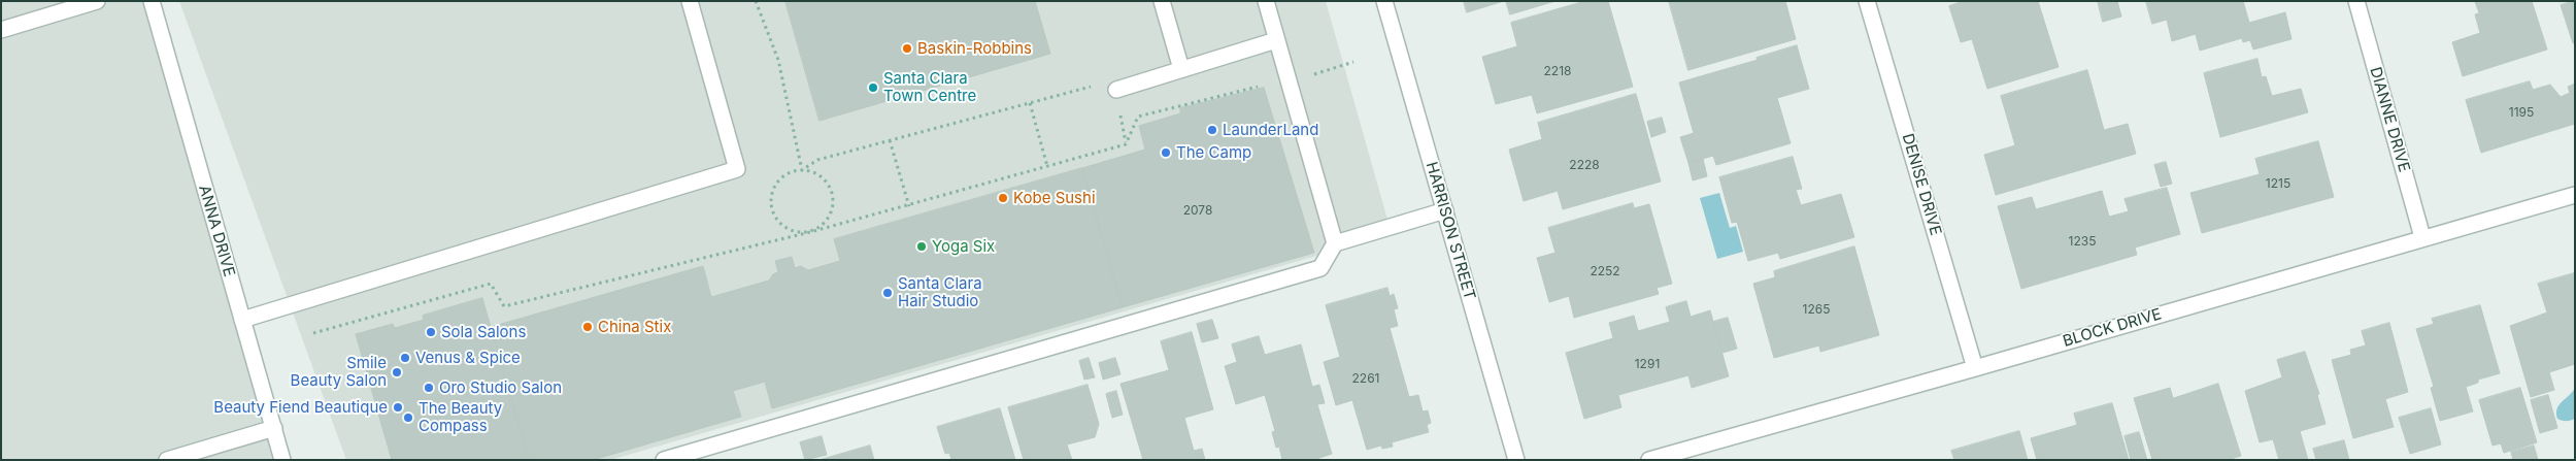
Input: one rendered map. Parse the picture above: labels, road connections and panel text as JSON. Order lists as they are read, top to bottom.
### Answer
{
  "streets": {
    "street": [
      "DIANNE DRIVE",
      "DENISE DRIVE",
      "ANNA DRIVE",
      "HARRISON STREET",
      "BLOCK DRIVE"
    ]
  },
  "crossings": [
    ["DIANNE DRIVE", "BLOCK DRIVE"],
    ["DENISE DRIVE", "BLOCK DRIVE"]
  ],
  "places": [
    "Baskin-Robbins",
    "Santa Clara Town Centre",
    "LaunderLand",
    "The Camp",
    "Kobe Sushi",
    "Yoga Six",
    "Santa Clara Hair Studio",
    "China Stix",
    "Sola Salons",
    "Venus & Spice",
    "Smile Beauty Salon",
    "Oro Studio Salon",
    "Beauty Fiend Beautique",
    "The Beauty Compass"
  ],
  "house_numbers": [
    "2218",
    "1195",
    "2228",
    "1215",
    "2078",
    "1235",
    "2252",
    "1265",
    "1291",
    "2261"
  ]
}
